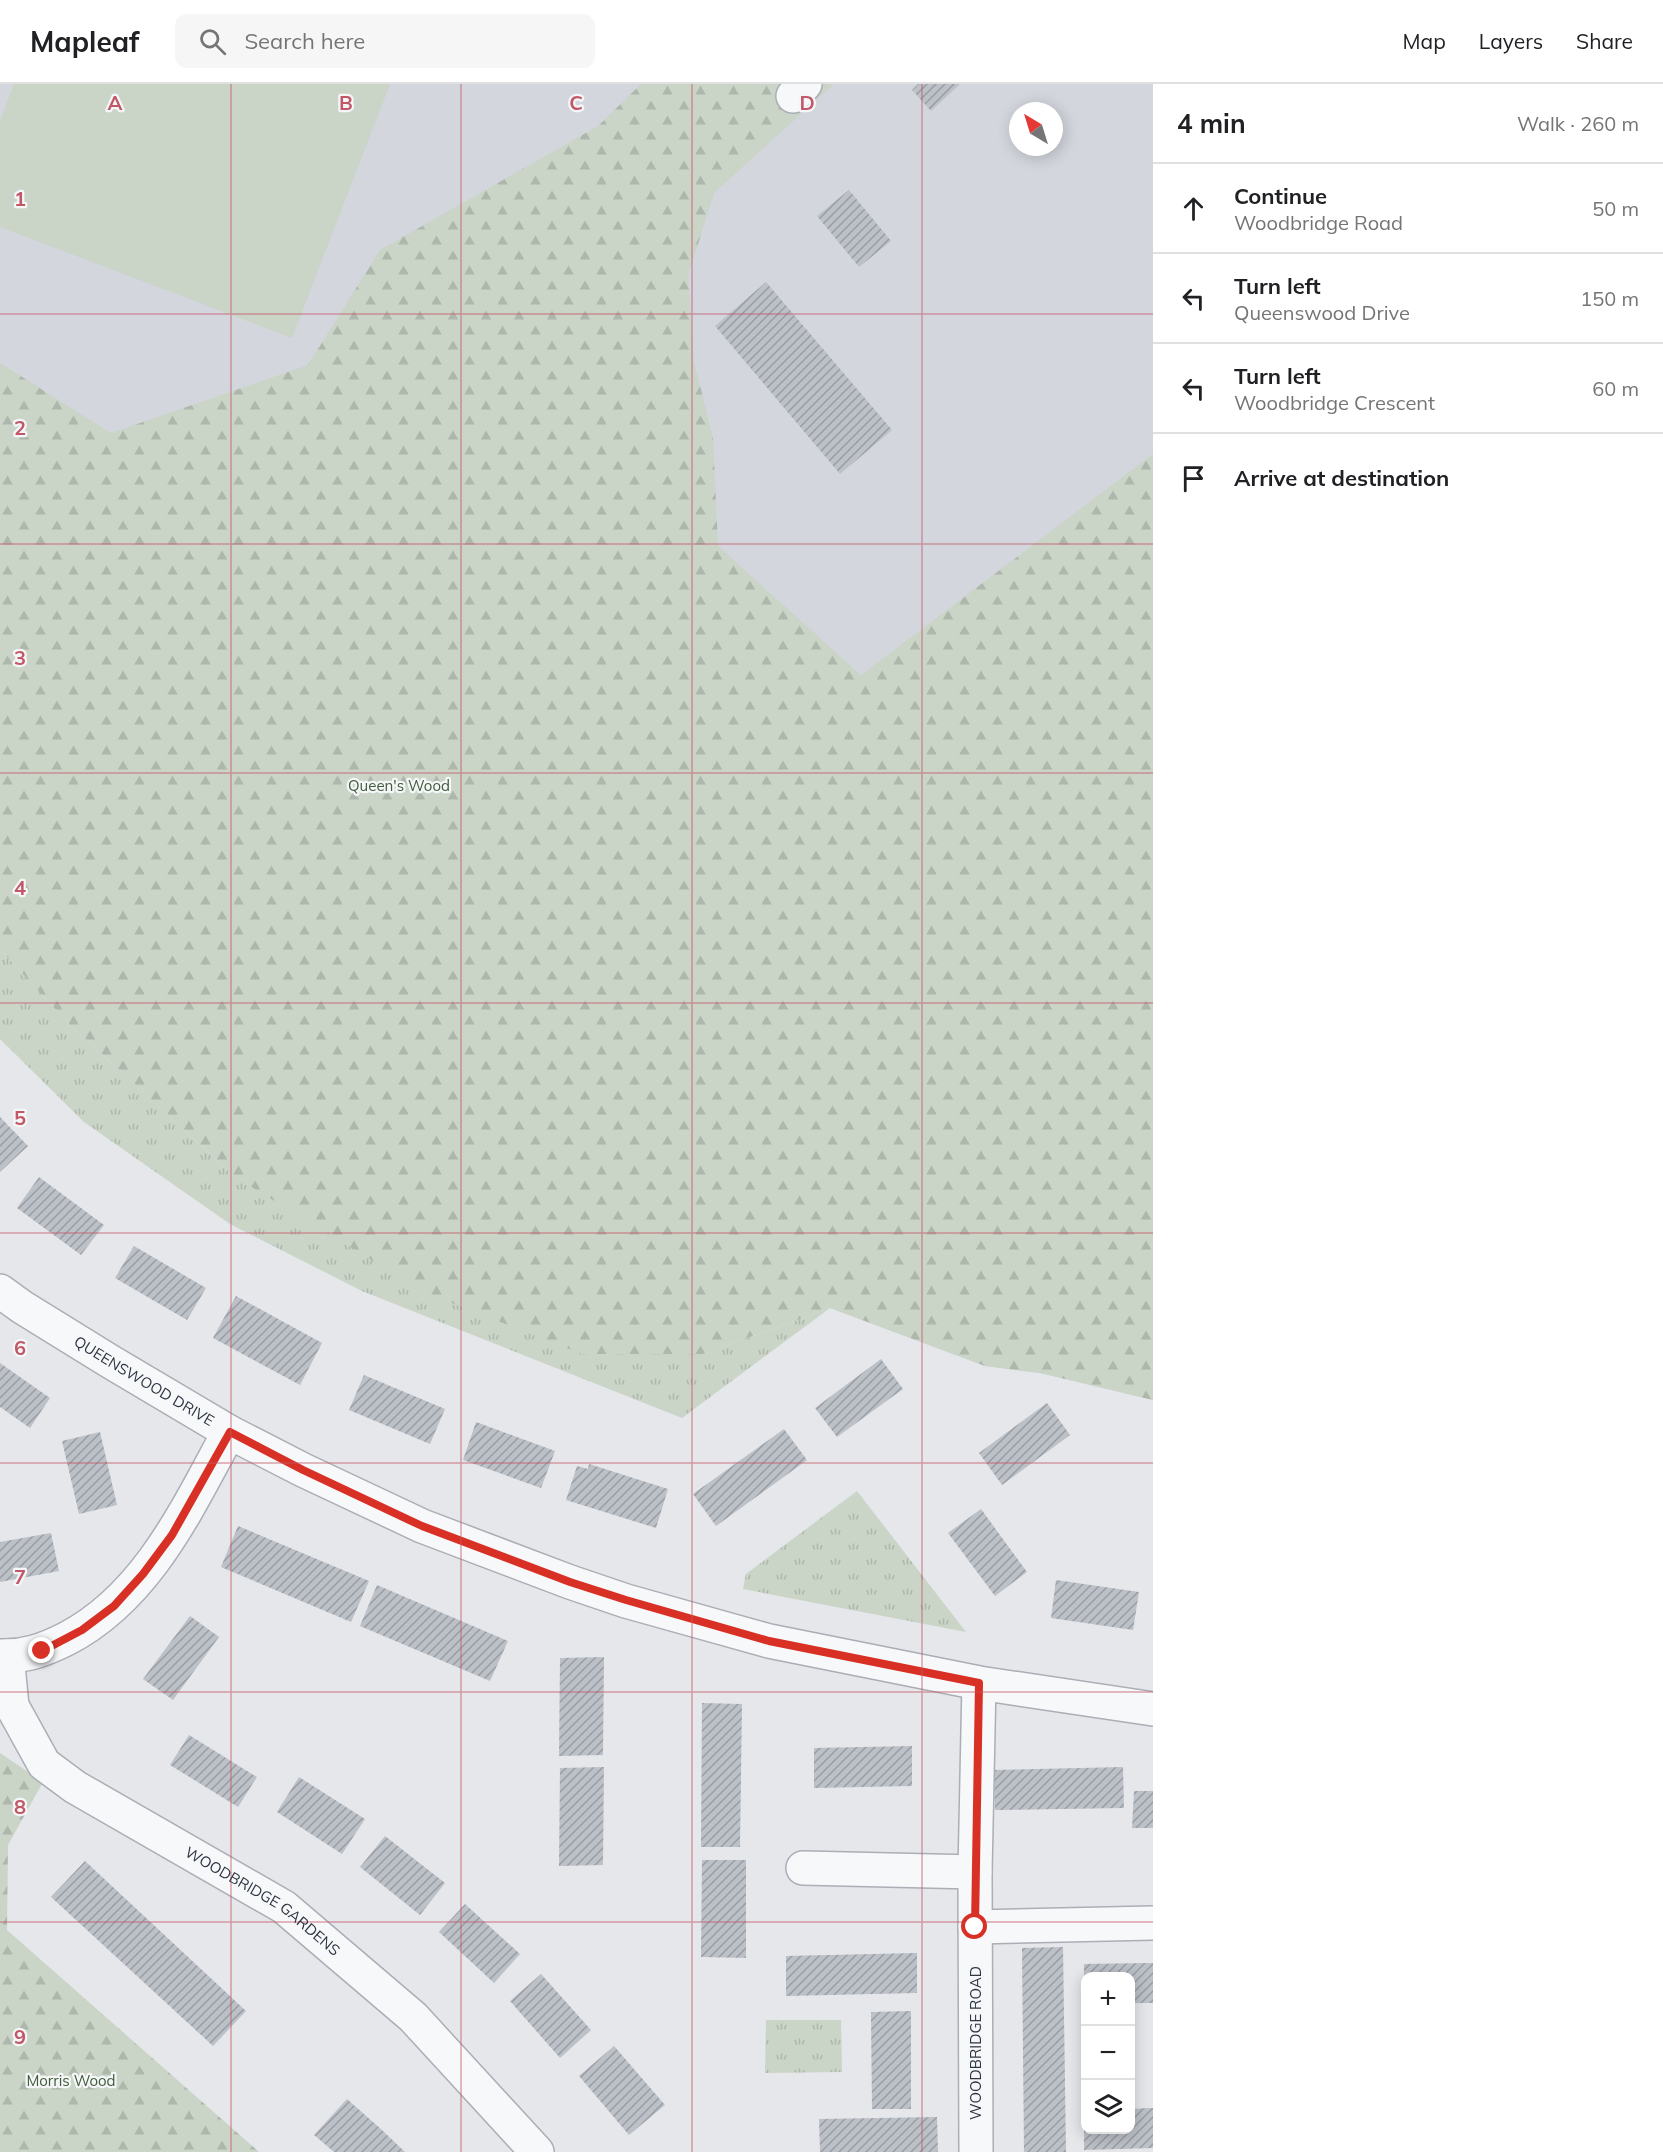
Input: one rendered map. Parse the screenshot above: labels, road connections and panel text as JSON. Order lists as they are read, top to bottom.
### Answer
{
  "streets": {
    "street": ["QUEENSWOOD DRIVE", "WOODBRIDGE GARDENS", "WOODBRIDGE ROAD"]
  },
  "crossings": [
    ["QUEENSWOOD DRIVE", "WOODBRIDGE ROAD"]
  ],
  "parks": ["Queen's Wood", "Morris Wood"],
  "north": "top left",
  "page": {
    "header": "Mapleaf",
    "search": "Search here",
    "nav": ["Map", "Layers", "Share"],
    "heading": ["4 min", "Walk · 260 m"],
    "list": [
      ["Continue", "Woodbridge Road", "50 m"],
      ["Turn left", "Queenswood Drive", "150 m"],
      ["Turn left", "Woodbridge Crescent", "60 m"],
      "Arrive at destination"
    ],
    "map_buttons": ["+", "−"]
  },
  "grid": {
    "columns": [
      "A",
      "B",
      "C",
      "D"
    ],
    "rows": [
      "1",
      "2",
      "3",
      "4",
      "5",
      "6",
      "7",
      "8",
      "9"
    ]
  }
}
